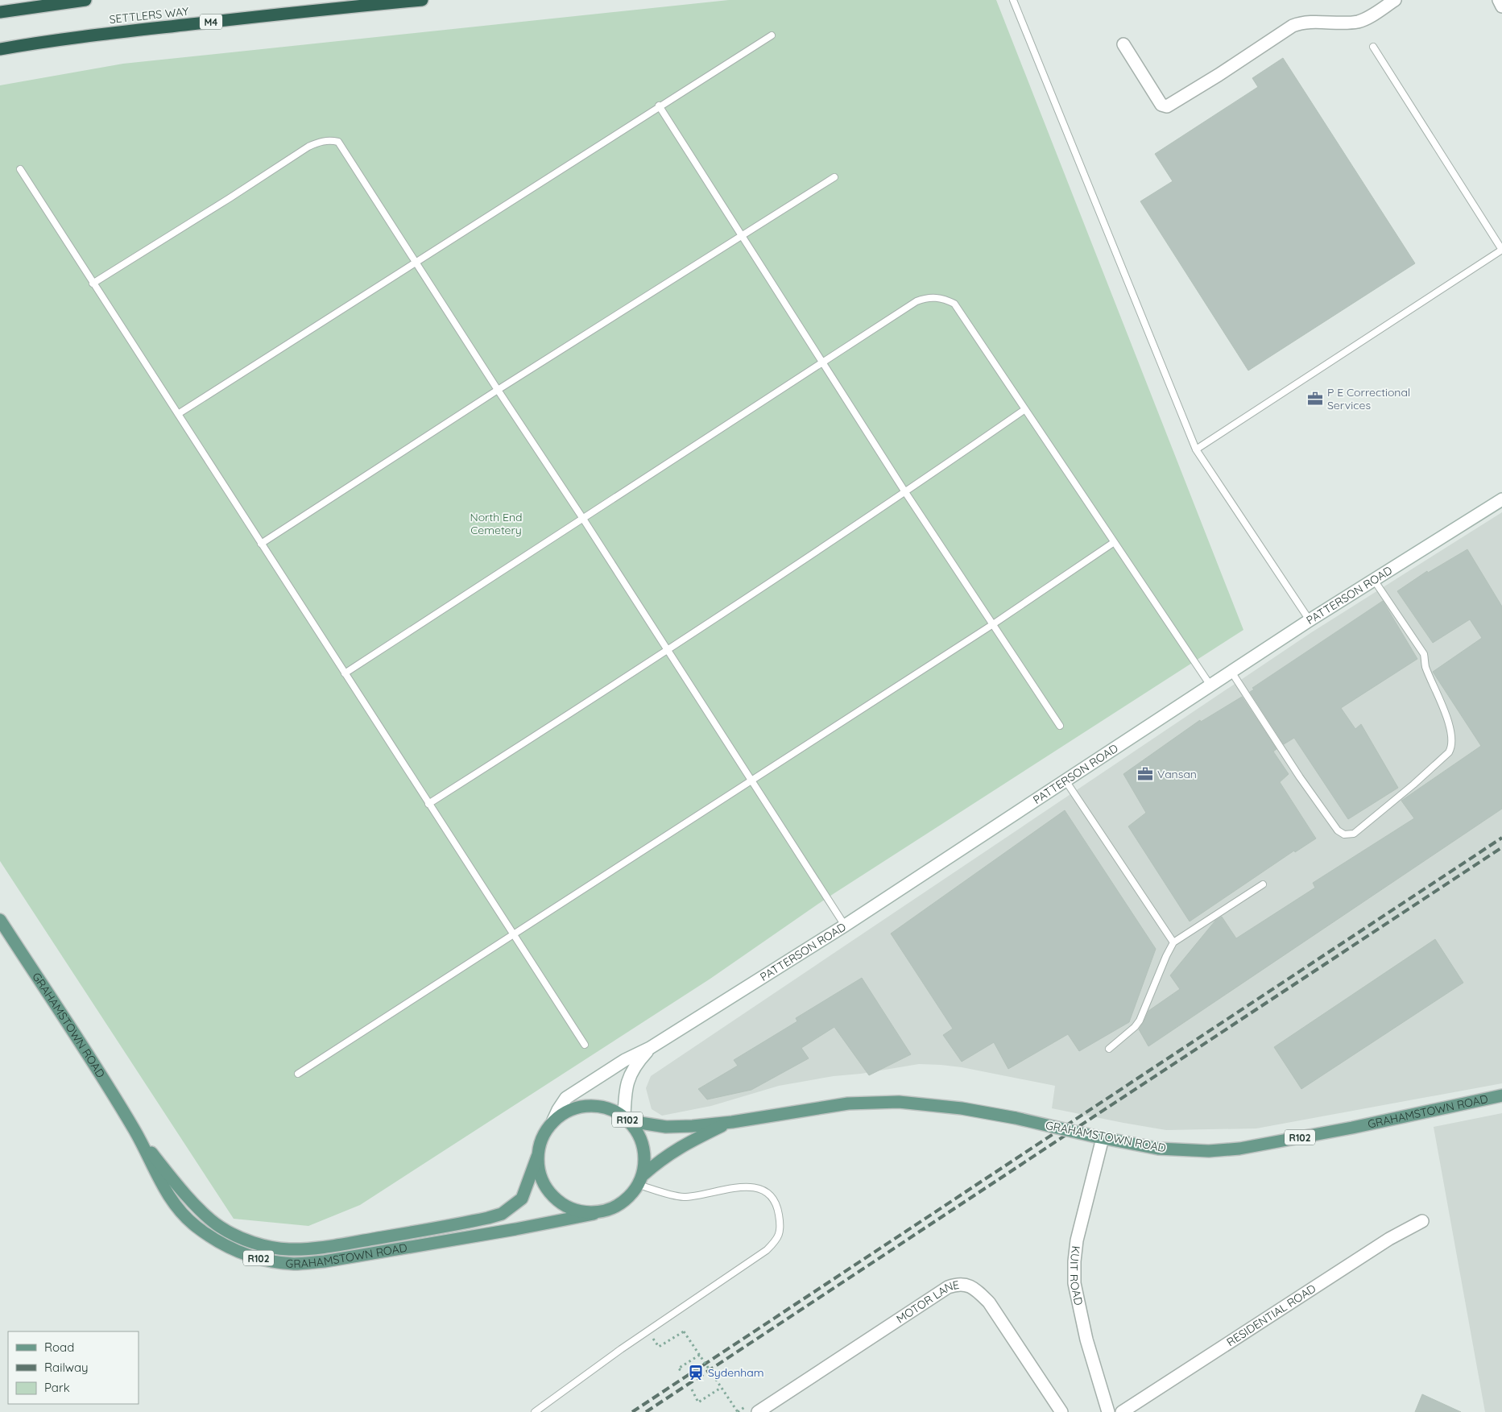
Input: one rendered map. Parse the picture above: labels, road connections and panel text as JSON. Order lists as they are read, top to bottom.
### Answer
{
  "streets": {
    "highway": ["SETTLERS WAY", "M4"],
    "main road": ["GRAHAMSTOWN ROAD", "R102"],
    "street": [
      "PATTERSON ROAD",
      "KUIT ROAD",
      "MOTOR LANE",
      "RESIDENTIAL ROAD"
    ]
  },
  "crossings": [
    ["PATTERSON ROAD", "GRAHAMSTOWN ROAD"],
    ["PATTERSON ROAD", "R102"],
    ["GRAHAMSTOWN ROAD", "R102"],
    ["GRAHAMSTOWN ROAD", "KUIT ROAD"]
  ],
  "parks": ["North End Cemetery"],
  "places": {
    "office": ["P E Correctional Services", "Vansan"],
    "station": ["Sydenham"]
  },
  "legend": ["Road", "Railway", "Park"]
}
